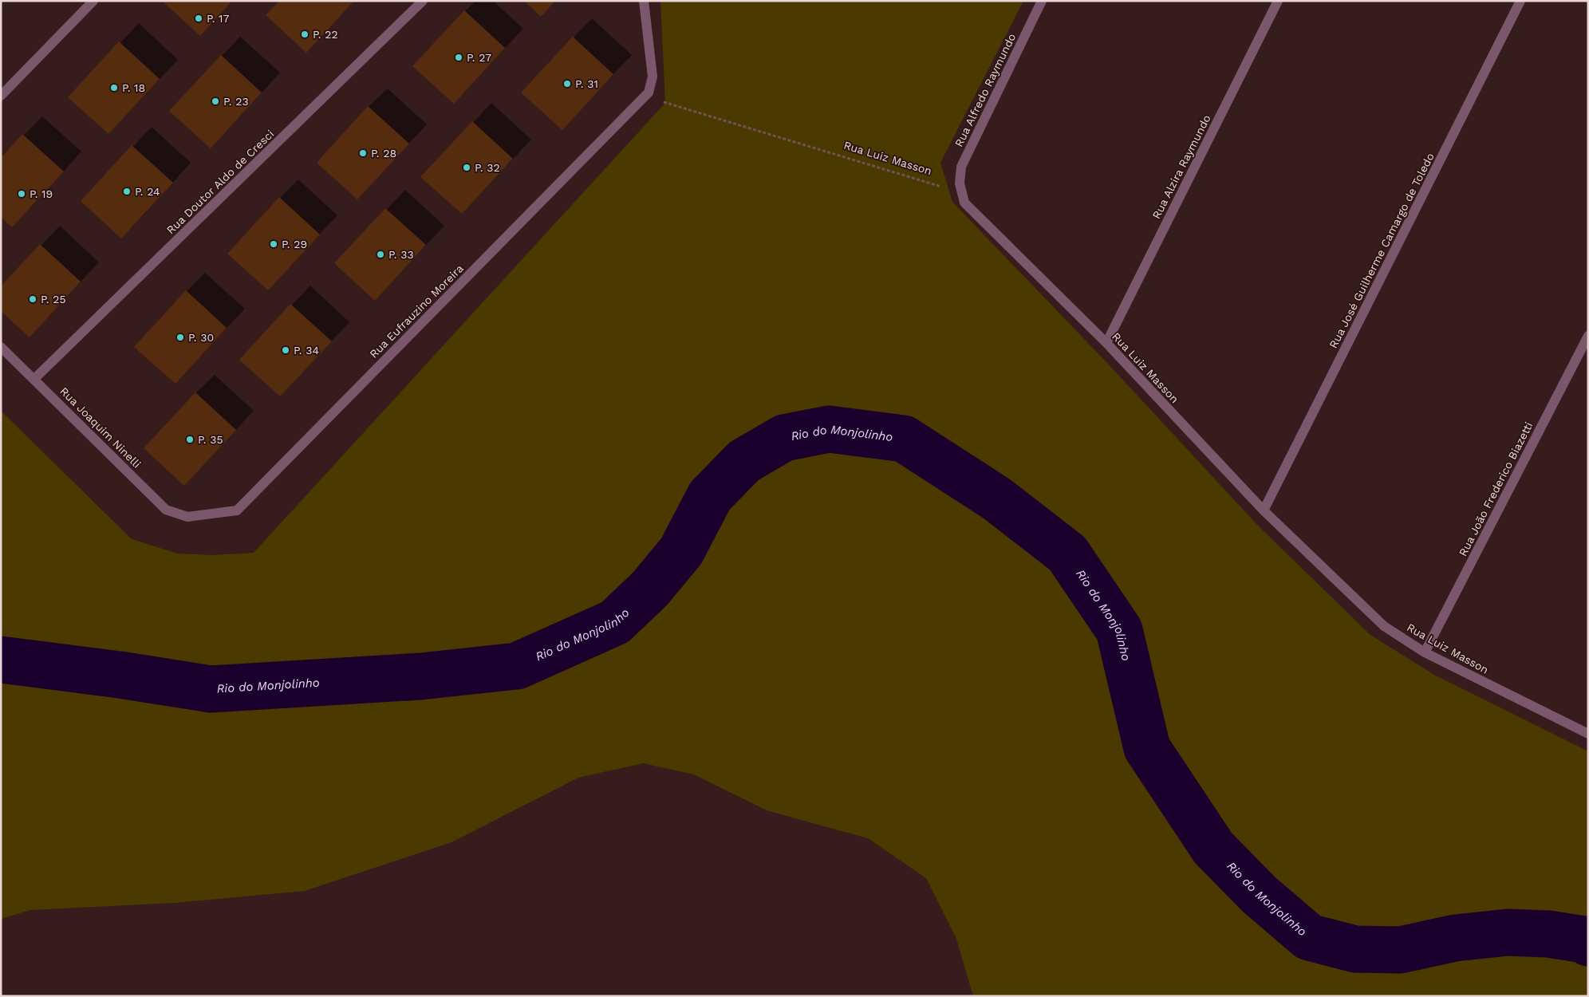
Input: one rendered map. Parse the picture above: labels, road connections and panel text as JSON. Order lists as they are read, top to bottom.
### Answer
{
  "streets": {
    "street": [
      "Rua Alfredo Raymundo",
      "Rua Luiz Masson",
      "Rua Alzira Raymundo",
      "Rua Doutor Aldo de Cresci",
      "Rua José Guilherme Camargo de Toledo",
      "Rua Eufrauzino Moreira",
      "Rua Joaquim Ninelli",
      "Rua João Frederico Biazetti"
    ]
  },
  "crossings": [
    ["Rua Alfredo Raymundo", "Rua Luiz Masson"],
    ["Rua Luiz Masson", "Rua Alzira Raymundo"],
    ["Rua Luiz Masson", "Rua José Guilherme Camargo de Toledo"],
    ["Rua Luiz Masson", "Rua Eufrauzino Moreira"],
    ["Rua Luiz Masson", "Rua João Frederico Biazetti"],
    ["Rua Doutor Aldo de Cresci", "Rua Joaquim Ninelli"],
    ["Rua Eufrauzino Moreira", "Rua Joaquim Ninelli"]
  ],
  "water": ["Rio do Monjolinho"],
  "places": [
    "P. 17",
    "P. 22",
    "P. 27",
    "P. 31",
    "P. 18",
    "P. 23",
    "P. 28",
    "P. 32",
    "P. 24",
    "P. 19",
    "P. 29",
    "P. 33",
    "P. 25",
    "P. 30",
    "P. 34",
    "P. 35"
  ]
}
